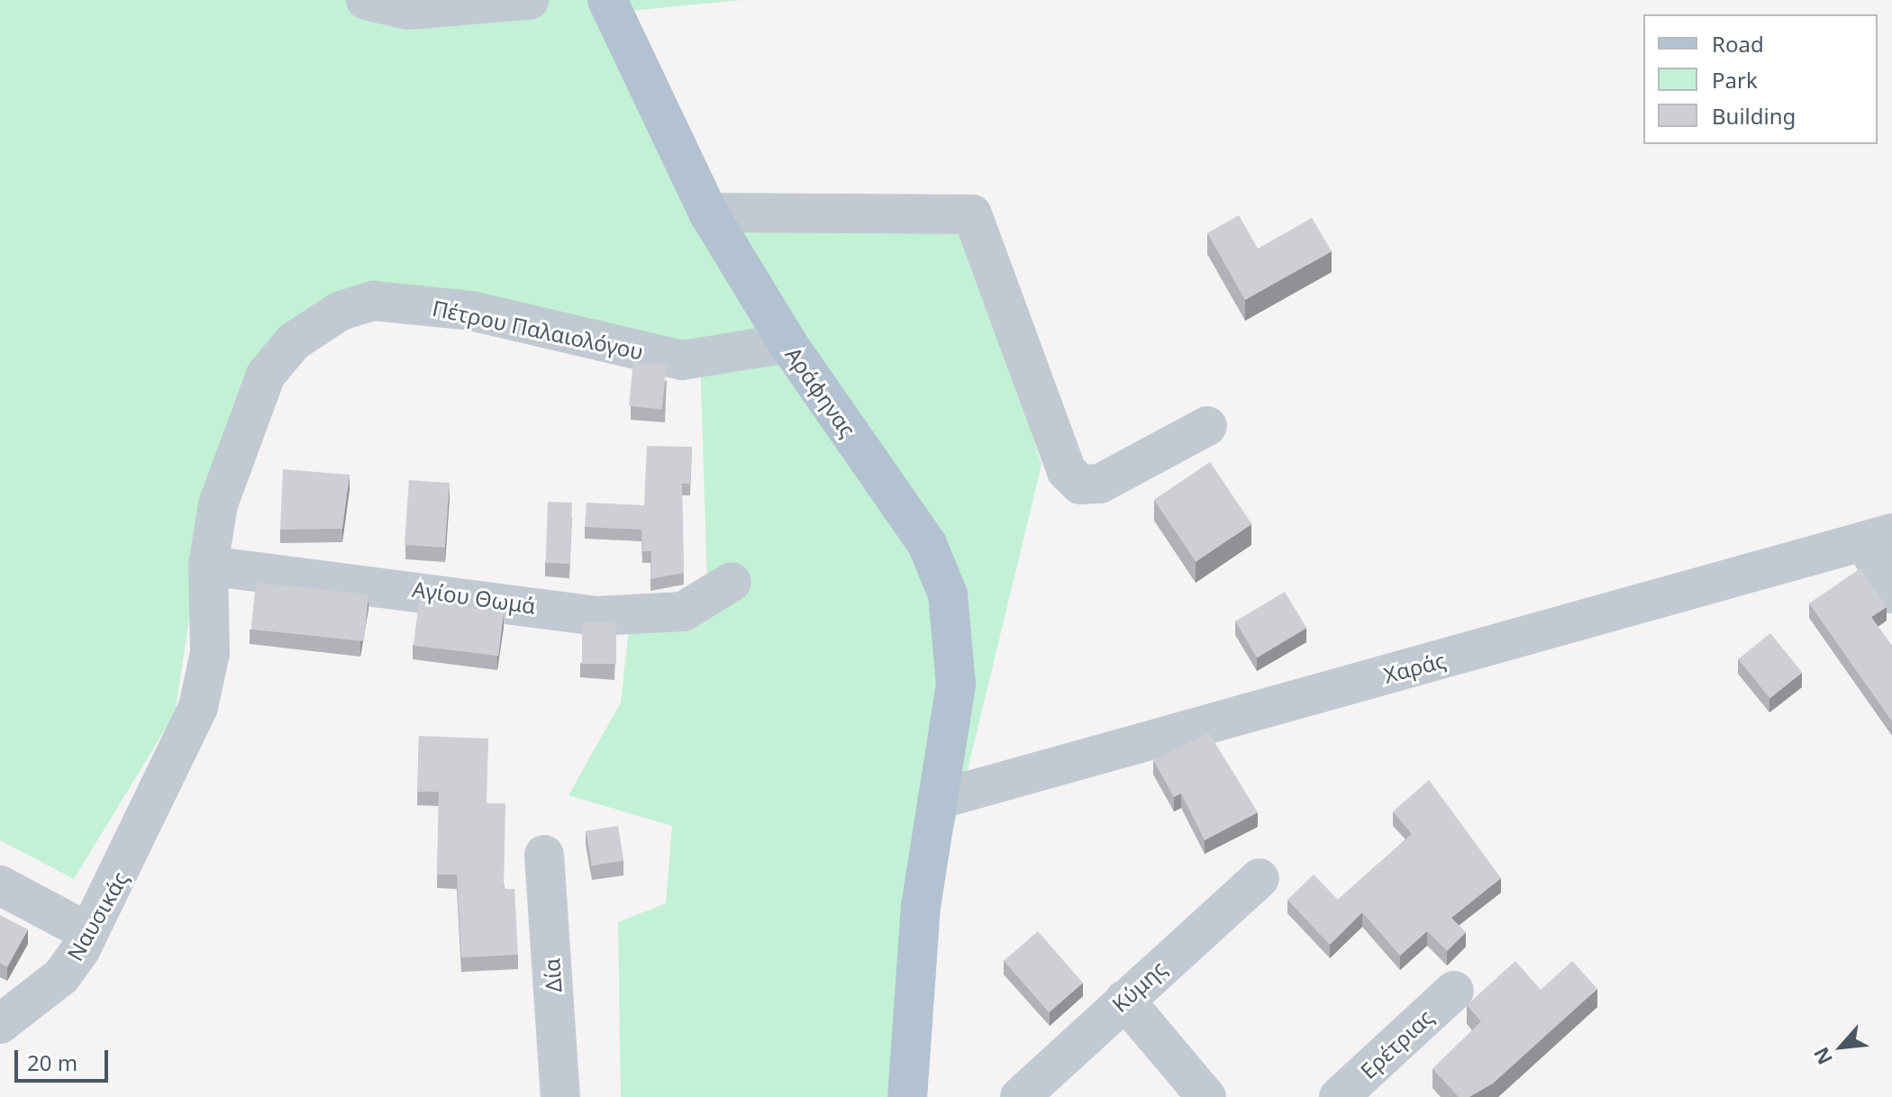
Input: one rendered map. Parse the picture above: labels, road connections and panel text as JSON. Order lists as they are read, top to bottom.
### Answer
{
  "streets": {
    "main road": ["Αράφηνας"],
    "street": [
      "Πέτρου Παλαιολόγου",
      "Αγίου Θωμά",
      "Χαράς",
      "Ναυσικάς",
      "Δία",
      "Κύμης",
      "Ερέτριας"
    ]
  },
  "crossings": [
    ["Πέτρου Παλαιολόγου", "Αράφηνας"],
    ["Πέτρου Παλαιολόγου", "Αγίου Θωμά"],
    ["Πέτρου Παλαιολόγου", "Ναυσικάς"],
    ["Αράφηνας", "Χαράς"]
  ],
  "legend": ["Road", "Park", "Building"],
  "scale_bar": "20 m",
  "north": "bottom left"
}
